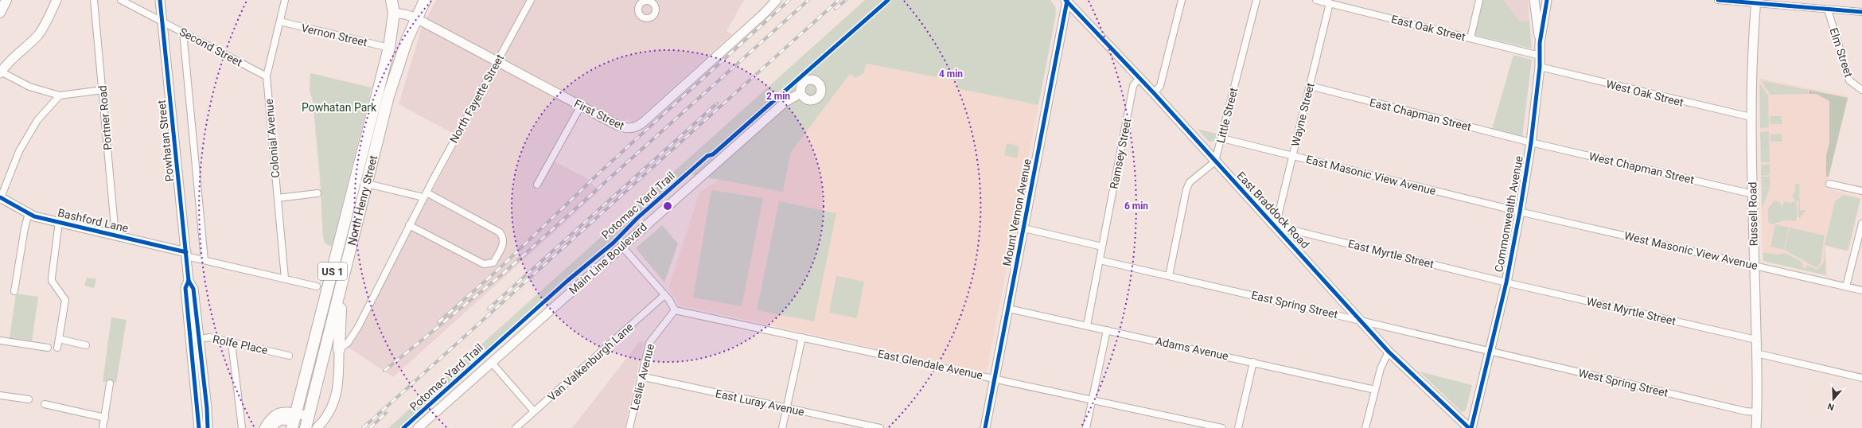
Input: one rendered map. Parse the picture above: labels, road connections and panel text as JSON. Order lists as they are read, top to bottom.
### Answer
{
  "streets": {
    "highway": ["North Henry Street", "US 1"],
    "street": [
      "East Oak Street",
      "Vernon Street",
      "Second Street",
      "Elm Street",
      "West Oak Street",
      "North Fayette Street",
      "First Street",
      "Wayne Street",
      "East Chapman Street",
      "Little Street",
      "Portner Road",
      "Colonial Avenue",
      "Powhatan Street",
      "Ramsey Street",
      "West Chapman Street",
      "East Masonic View Avenue",
      "East Braddock Road",
      "Mount Vernon Avenue",
      "Commonwealth Avenue",
      "Russell Road",
      "Bashford Lane",
      "West Masonic View Avenue",
      "East Myrtle Street",
      "Main Line Boulevard",
      "East Spring Street",
      "West Myrtle Street",
      "Rolfe Place",
      "Adams Avenue",
      "Van Valkenburgh Lane",
      "East Glendale Avenue",
      "Leslie Avenue",
      "West Spring Street",
      "East Luray Avenue"
    ],
    "cycle path": ["Potomac Yard Trail"]
  },
  "crossings": [
    ["East Oak Street", "Wayne Street"],
    ["East Oak Street", "Commonwealth Avenue"],
    ["Vernon Street", "Colonial Avenue"],
    ["Vernon Street", "North Henry Street"],
    ["Vernon Street", "US 1"],
    ["Second Street", "Colonial Avenue"],
    ["Second Street", "Powhatan Street"],
    ["West Oak Street", "Commonwealth Avenue"],
    ["West Oak Street", "Russell Road"],
    ["North Fayette Street", "First Street"],
    ["First Street", "North Henry Street"],
    ["First Street", "US 1"],
    ["Wayne Street", "East Chapman Street"],
    ["Wayne Street", "East Masonic View Avenue"],
    ["Wayne Street", "East Braddock Road"],
    ["Wayne Street", "East Myrtle Street"],
    ["East Chapman Street", "West Chapman Street"],
    ["East Chapman Street", "Commonwealth Avenue"],
    ["Little Street", "East Masonic View Avenue"],
    ["Little Street", "East Braddock Road"],
    ["Portner Road", "Bashford Lane"],
    ["Colonial Avenue", "Bashford Lane"],
    ["Powhatan Street", "Bashford Lane"],
    ["Powhatan Street", "Rolfe Place"],
    ["Ramsey Street", "East Braddock Road"],
    ["Ramsey Street", "East Spring Street"],
    ["Ramsey Street", "Adams Avenue"],
    ["West Chapman Street", "Commonwealth Avenue"],
    ["West Chapman Street", "Russell Road"],
    ["East Masonic View Avenue", "Commonwealth Avenue"],
    ["East Masonic View Avenue", "West Masonic View Avenue"],
    ["North Henry Street", "US 1"],
    ["East Braddock Road", "Mount Vernon Avenue"],
    ["East Braddock Road", "East Myrtle Street"],
    ["East Braddock Road", "East Spring Street"],
    ["Mount Vernon Avenue", "Adams Avenue"],
    ["Mount Vernon Avenue", "East Glendale Avenue"],
    ["Commonwealth Avenue", "West Masonic View Avenue"],
    ["Commonwealth Avenue", "East Myrtle Street"],
    ["Commonwealth Avenue", "East Spring Street"],
    ["Commonwealth Avenue", "West Myrtle Street"],
    ["Commonwealth Avenue", "West Spring Street"],
    ["Russell Road", "West Masonic View Avenue"],
    ["Russell Road", "West Myrtle Street"],
    ["Russell Road", "West Spring Street"],
    ["East Myrtle Street", "West Myrtle Street"],
    ["East Spring Street", "West Spring Street"],
    ["East Glendale Avenue", "Leslie Avenue"],
    ["Leslie Avenue", "East Luray Avenue"]
  ],
  "parks": ["Powhatan Park"],
  "north": "bottom",
  "rings": ["4 min", "2 min", "6 min"]
}
